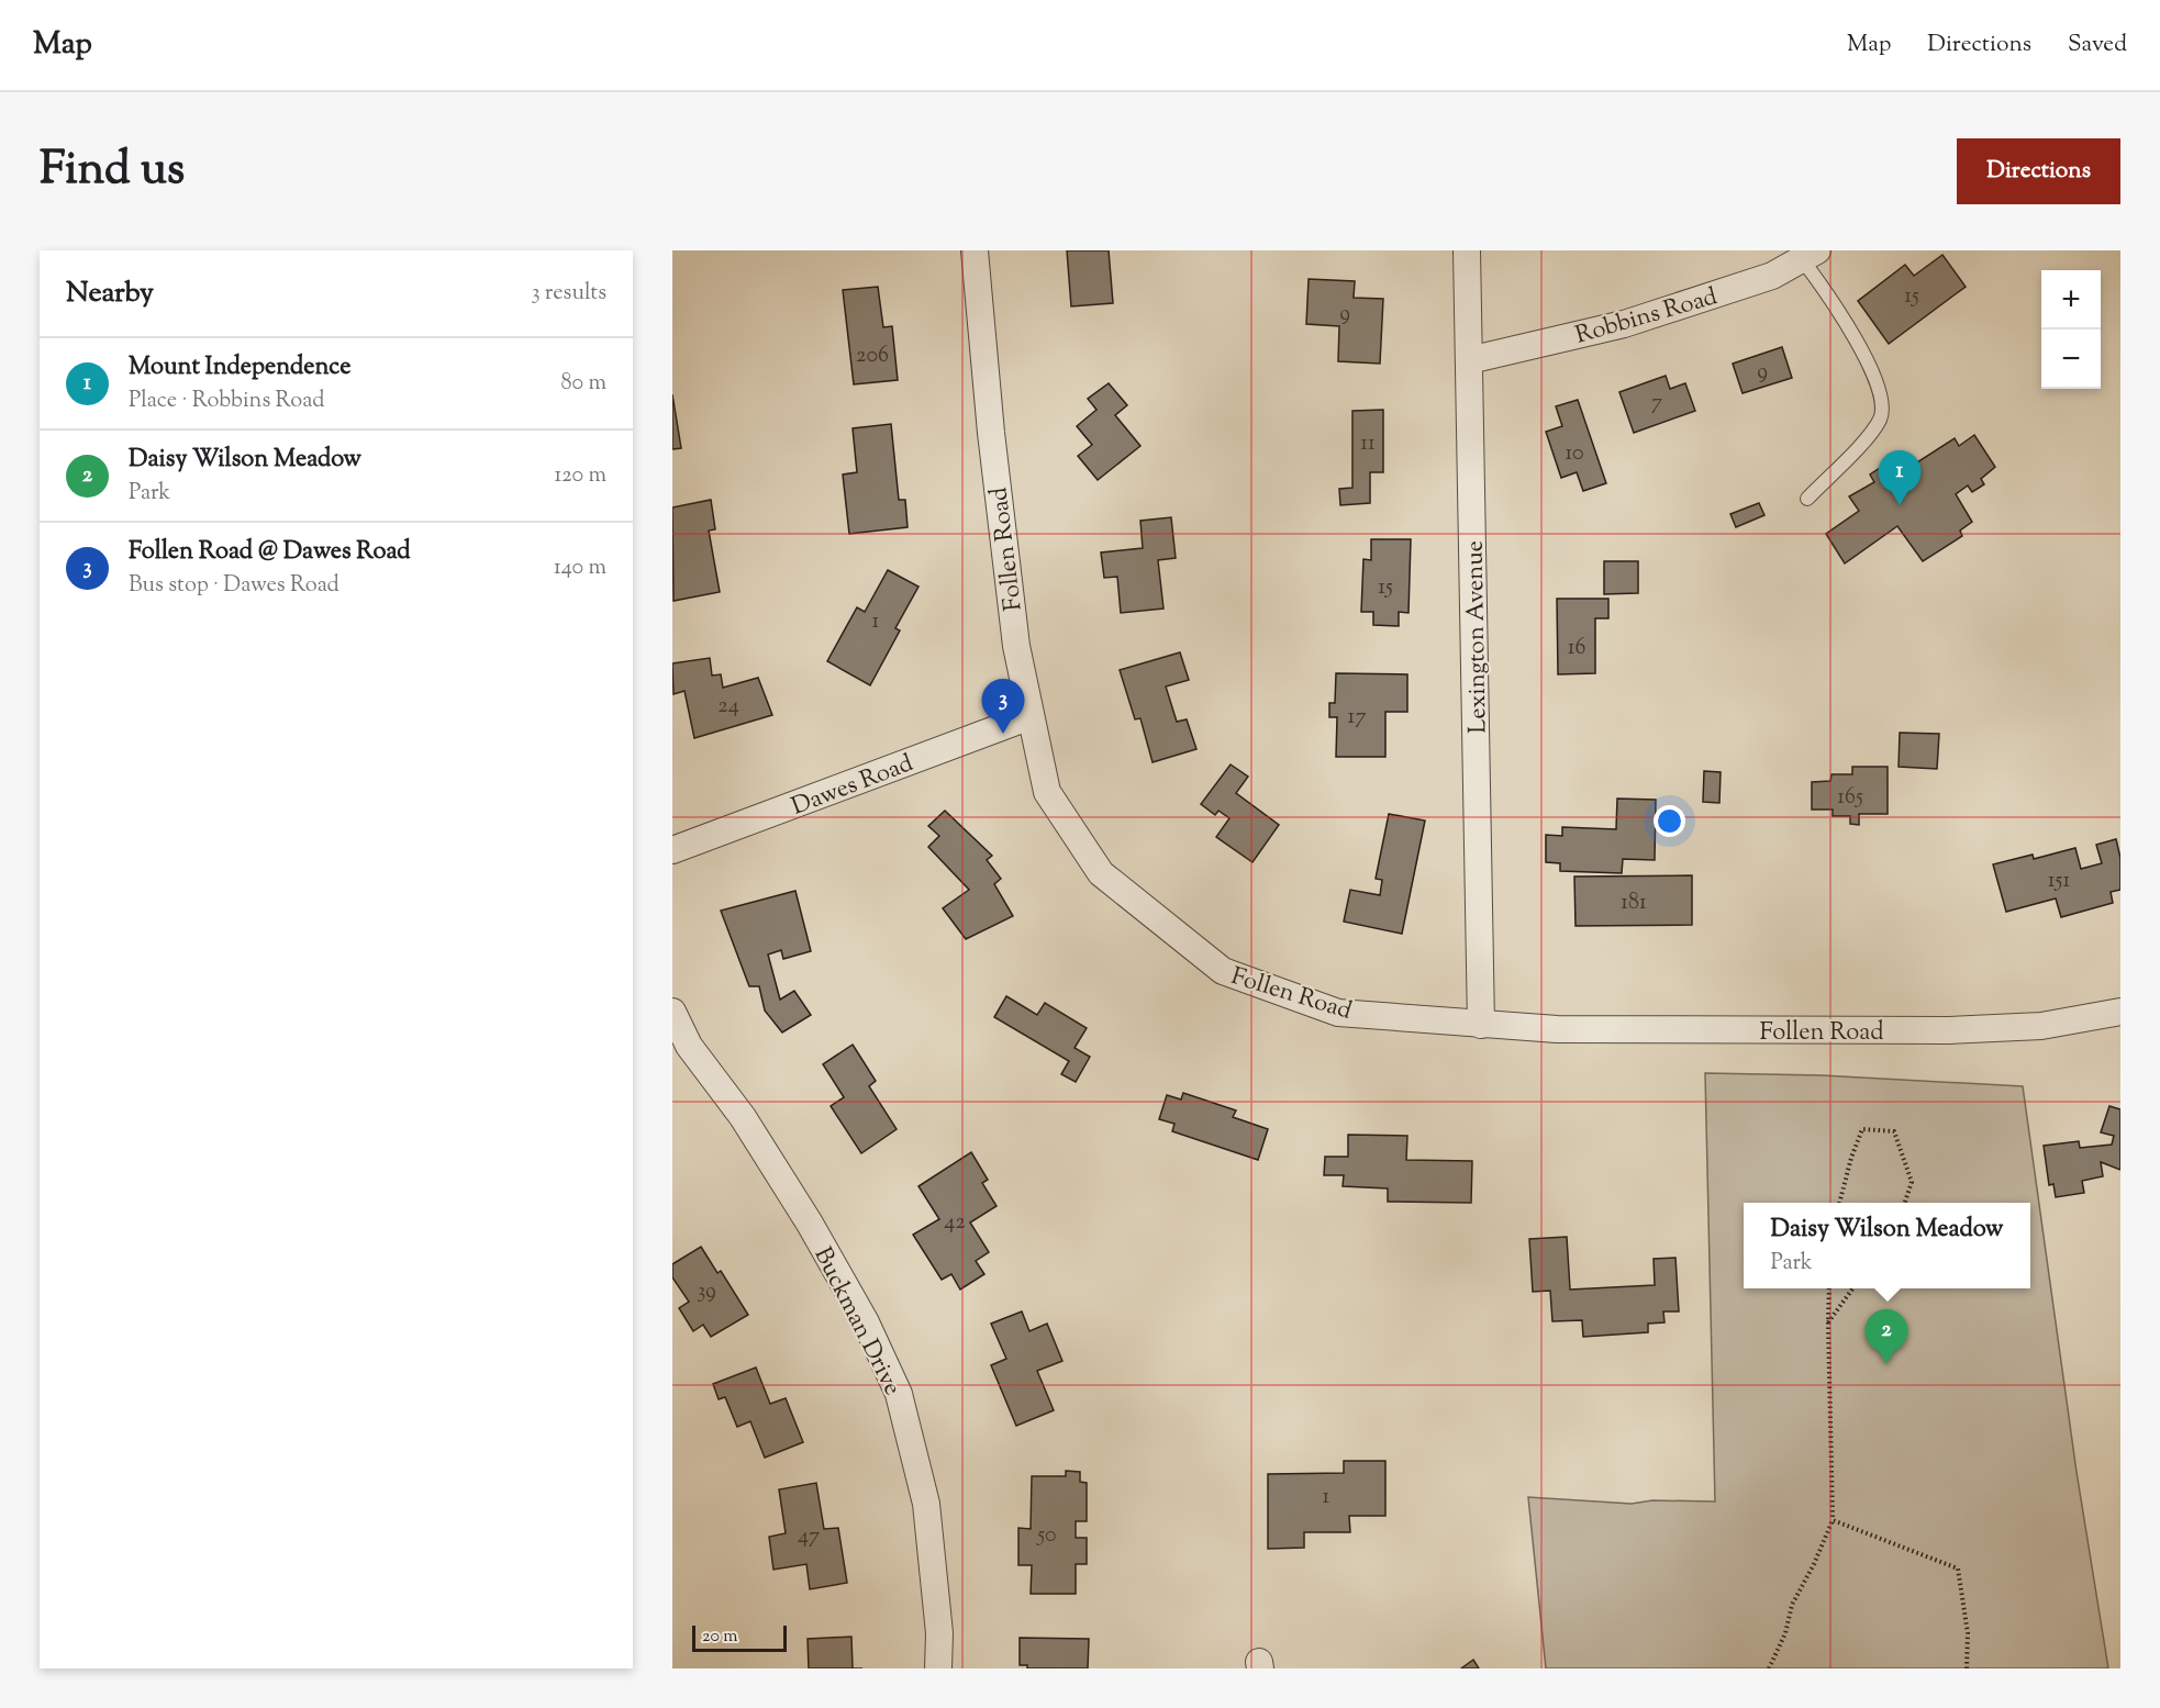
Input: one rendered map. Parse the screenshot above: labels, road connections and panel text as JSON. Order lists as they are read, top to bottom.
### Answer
{
  "streets": {
    "street": [
      "Robbins Road",
      "Follen Road",
      "Lexington Avenue",
      "Dawes Road",
      "Buckman Drive"
    ]
  },
  "crossings": [
    ["Robbins Road", "Lexington Avenue"],
    ["Follen Road", "Lexington Avenue"],
    ["Follen Road", "Dawes Road"]
  ],
  "house_numbers": [
    "15",
    "9",
    "206",
    "9",
    "7",
    "11",
    "10",
    "15",
    "1",
    "16",
    "24",
    "17",
    "165",
    "151",
    "181",
    "42",
    "39",
    "1",
    "50",
    "47"
  ],
  "scale_bar": "20 m",
  "page": {
    "header": "Map",
    "nav": ["Map", "Directions", "Saved"],
    "title": "Find us",
    "buttons": "Directions",
    "heading": ["Nearby", "3 results"],
    "map_buttons": ["+", "−"],
    "list": [
      {
        "mark": "1",
        "name": "Mount Independence",
        "note": "Place · Robbins Road",
        "value": "80 m"
      },
      {
        "mark": "2",
        "name": "Daisy Wilson Meadow",
        "note": "Park",
        "value": "120 m"
      },
      {
        "mark": "3",
        "name": "Follen Road @ Dawes Road",
        "note": "Bus stop · Dawes Road",
        "value": "140 m"
      }
    ],
    "pins": ["1", "3", "2"],
    "popup": ["Daisy Wilson Meadow", "Park"],
    "scale": "20 m"
  }
}
